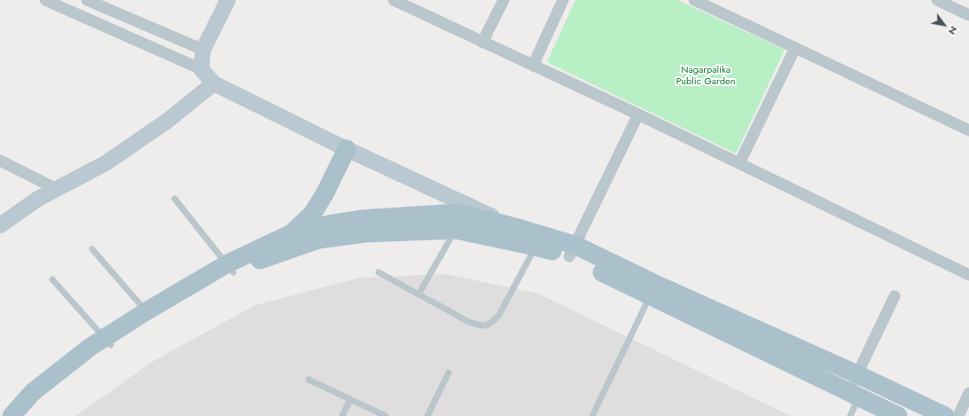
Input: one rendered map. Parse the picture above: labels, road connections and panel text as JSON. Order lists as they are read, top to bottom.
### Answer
{
  "parks": ["Nagarpalika Public Garden"],
  "north": "bottom right"
}
